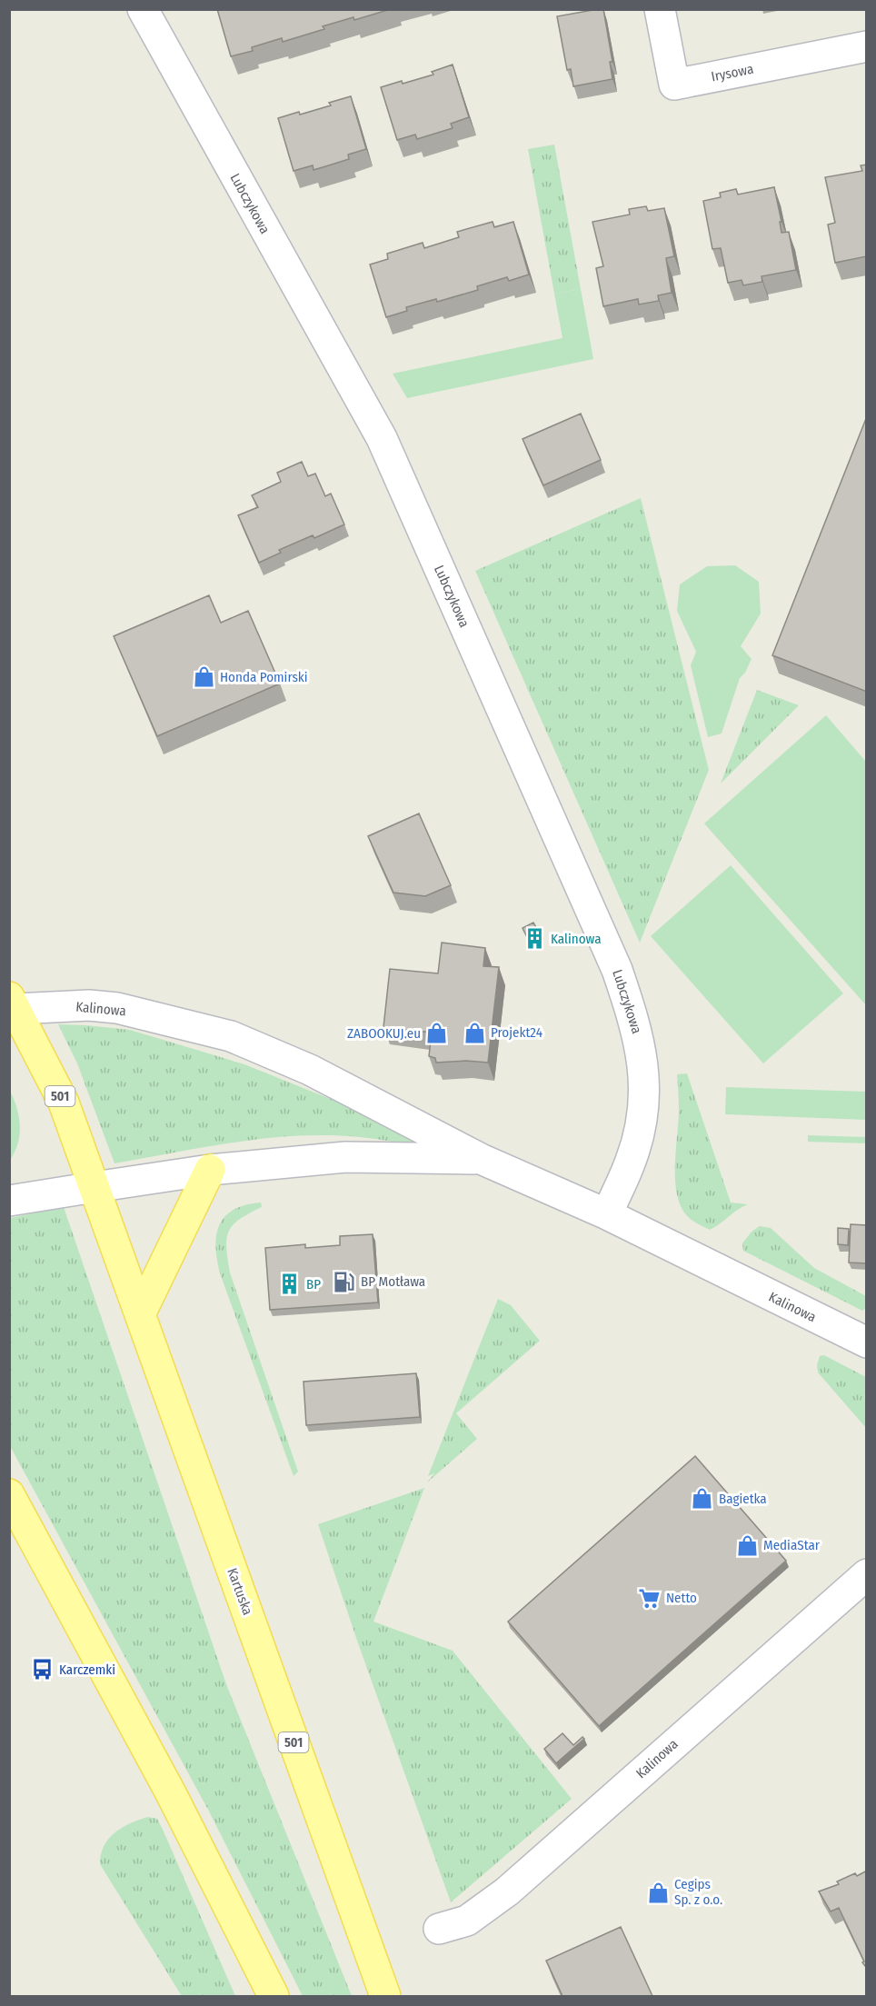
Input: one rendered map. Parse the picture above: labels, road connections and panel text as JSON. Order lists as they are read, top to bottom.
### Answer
{
  "streets": {
    "main road": ["501", "Kartuska"],
    "street": ["Irysowa", "Lubczykowa", "Kalinowa"]
  },
  "crossings": [
    ["Lubczykowa", "Kalinowa"],
    ["Kalinowa", "501"],
    ["Kalinowa", "Kartuska"],
    ["501", "Kartuska"]
  ],
  "places": {
    "shop": [
      "Honda Pomirski",
      "Projekt24",
      "ZABOOKUJ.eu",
      "Bagietka",
      "MediaStar",
      "Cegips Sp. z o.o."
    ],
    "building": ["Kalinowa", "BP"],
    "fuel station": ["BP Motława"],
    "supermarket": ["Netto"],
    "bus stop": ["Karczemki"]
  }
}
